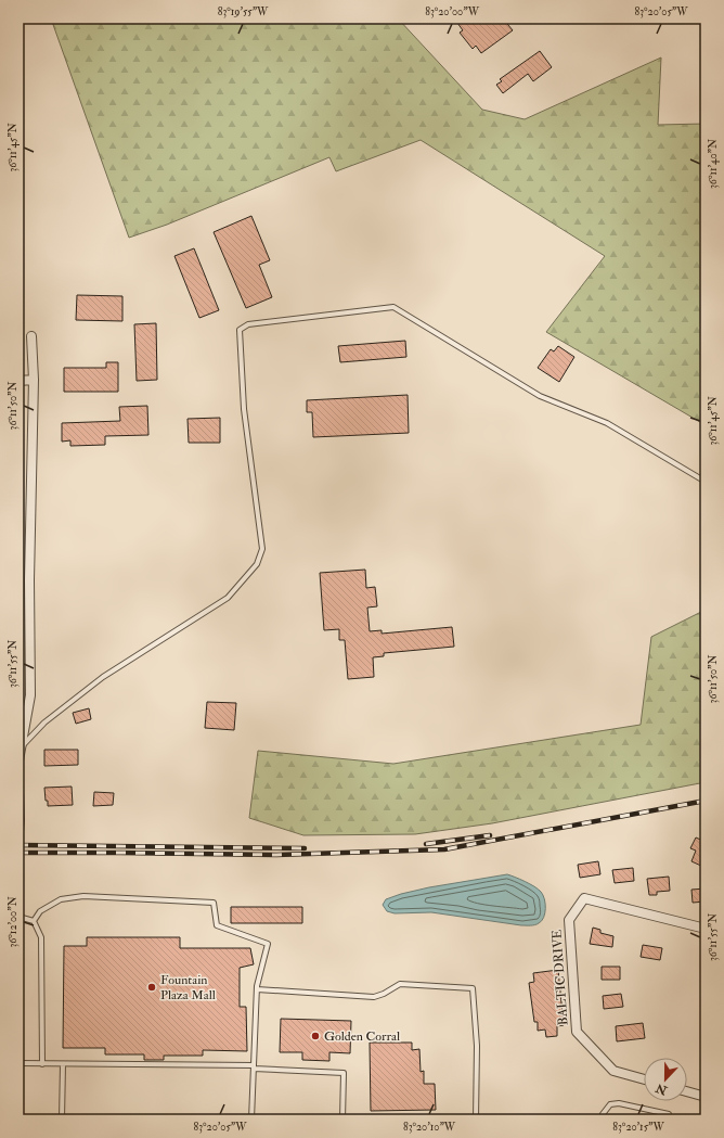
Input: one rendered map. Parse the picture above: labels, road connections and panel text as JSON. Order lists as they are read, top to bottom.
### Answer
{
  "streets": {
    "street": ["BALTIC DRIVE"]
  },
  "places": ["Fountain Plaza Mall", "Golden Corral"],
  "north": "bottom",
  "coordinates": [
    "83°19'55\"W",
    "83°20'00\"W",
    "83°20'05\"W",
    "36°11'45\"N",
    "36°11'40\"N",
    "36°11'50\"N",
    "36°11'55\"N",
    "36°12'00\"N",
    "83°20'10\"W",
    "83°20'15\"W"
  ]
}
